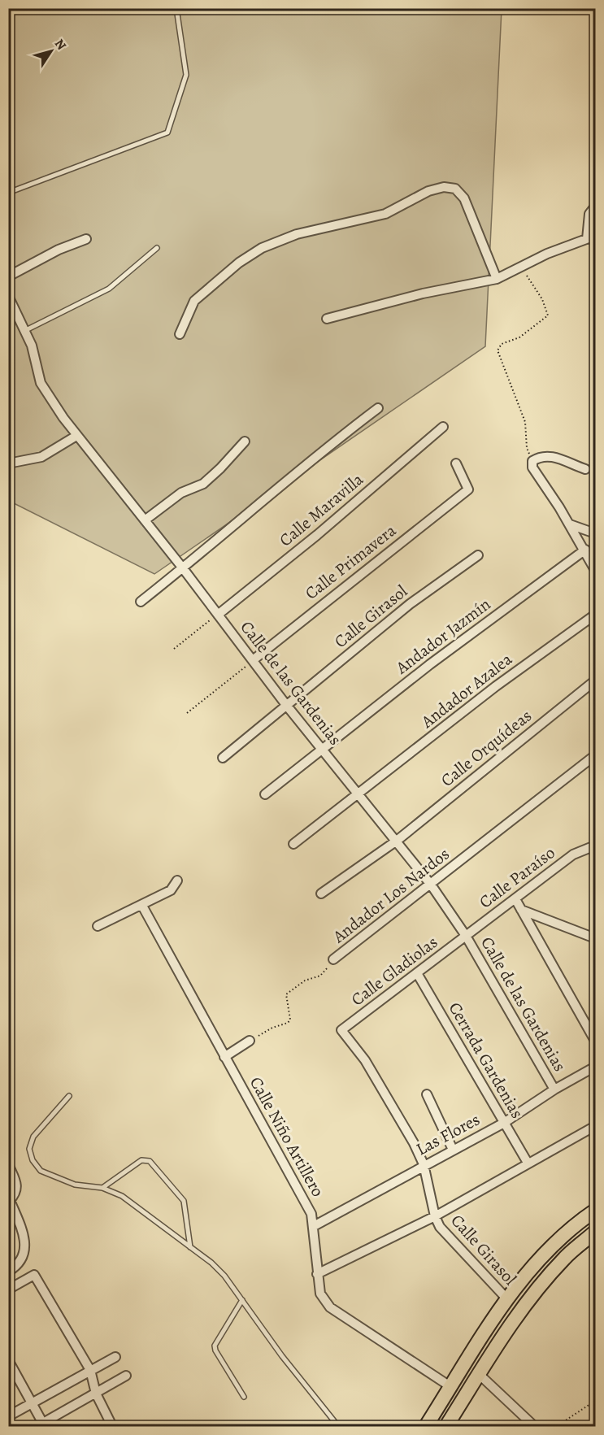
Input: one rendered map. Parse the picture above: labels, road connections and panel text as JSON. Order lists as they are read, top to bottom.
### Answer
{
  "streets": {
    "street": [
      "Calle Maravilla",
      "Calle Primavera",
      "Calle Girasol",
      "Andador Jazmín",
      "Calle de las Gardenias",
      "Andador Azalea",
      "Calle Orquídeas",
      "Calle Paraíso",
      "Andador Los Nardos",
      "Calle Gladiolas",
      "Cerrada Gardenias",
      "Las Flores",
      "Calle Niño Artillero"
    ]
  },
  "crossings": [
    ["Calle Maravilla", "Calle de las Gardenias"],
    ["Calle Primavera", "Calle de las Gardenias"],
    ["Calle Girasol", "Calle de las Gardenias"],
    ["Calle Girasol", "Calle Gladiolas"],
    ["Calle Girasol", "Las Flores"],
    ["Andador Jazmín", "Calle de las Gardenias"],
    ["Calle de las Gardenias", "Andador Azalea"],
    ["Calle de las Gardenias", "Calle Orquídeas"],
    ["Calle de las Gardenias", "Calle Paraíso"],
    ["Calle de las Gardenias", "Andador Los Nardos"],
    ["Calle de las Gardenias", "Calle Gladiolas"],
    ["Calle de las Gardenias", "Las Flores"],
    ["Calle Paraíso", "Calle Gladiolas"],
    ["Calle Gladiolas", "Cerrada Gardenias"],
    ["Cerrada Gardenias", "Las Flores"],
    ["Las Flores", "Calle Niño Artillero"]
  ],
  "north": "top right"
}
